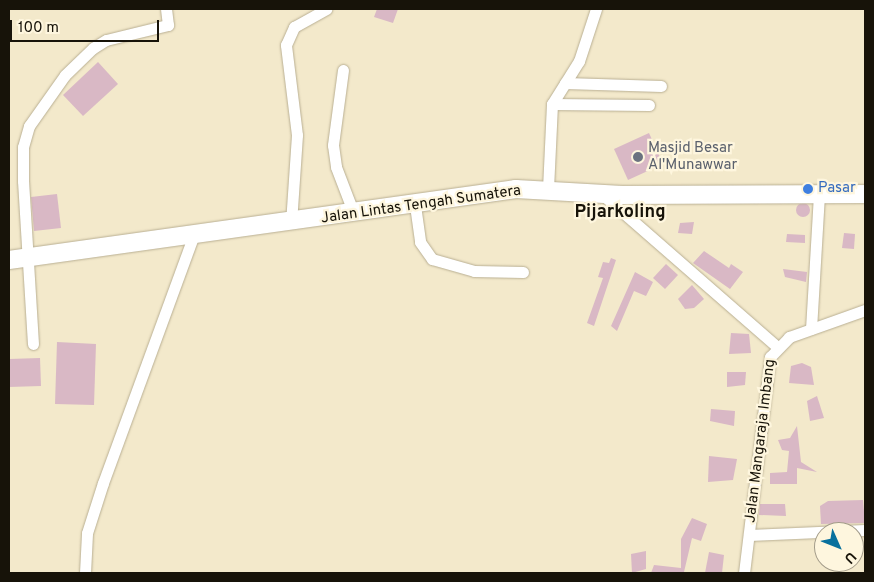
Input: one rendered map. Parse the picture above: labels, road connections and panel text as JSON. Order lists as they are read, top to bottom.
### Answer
{
  "streets": {
    "highway": ["Jalan Lintas Tengah Sumatera"],
    "street": ["Jalan Mangaraja Imbang"]
  },
  "districts": ["Pijarkoling"],
  "places": ["Masjid Besar Al'Munawwar", "Pasar"],
  "scale_bar": "100 m",
  "north": "bottom right"
}
